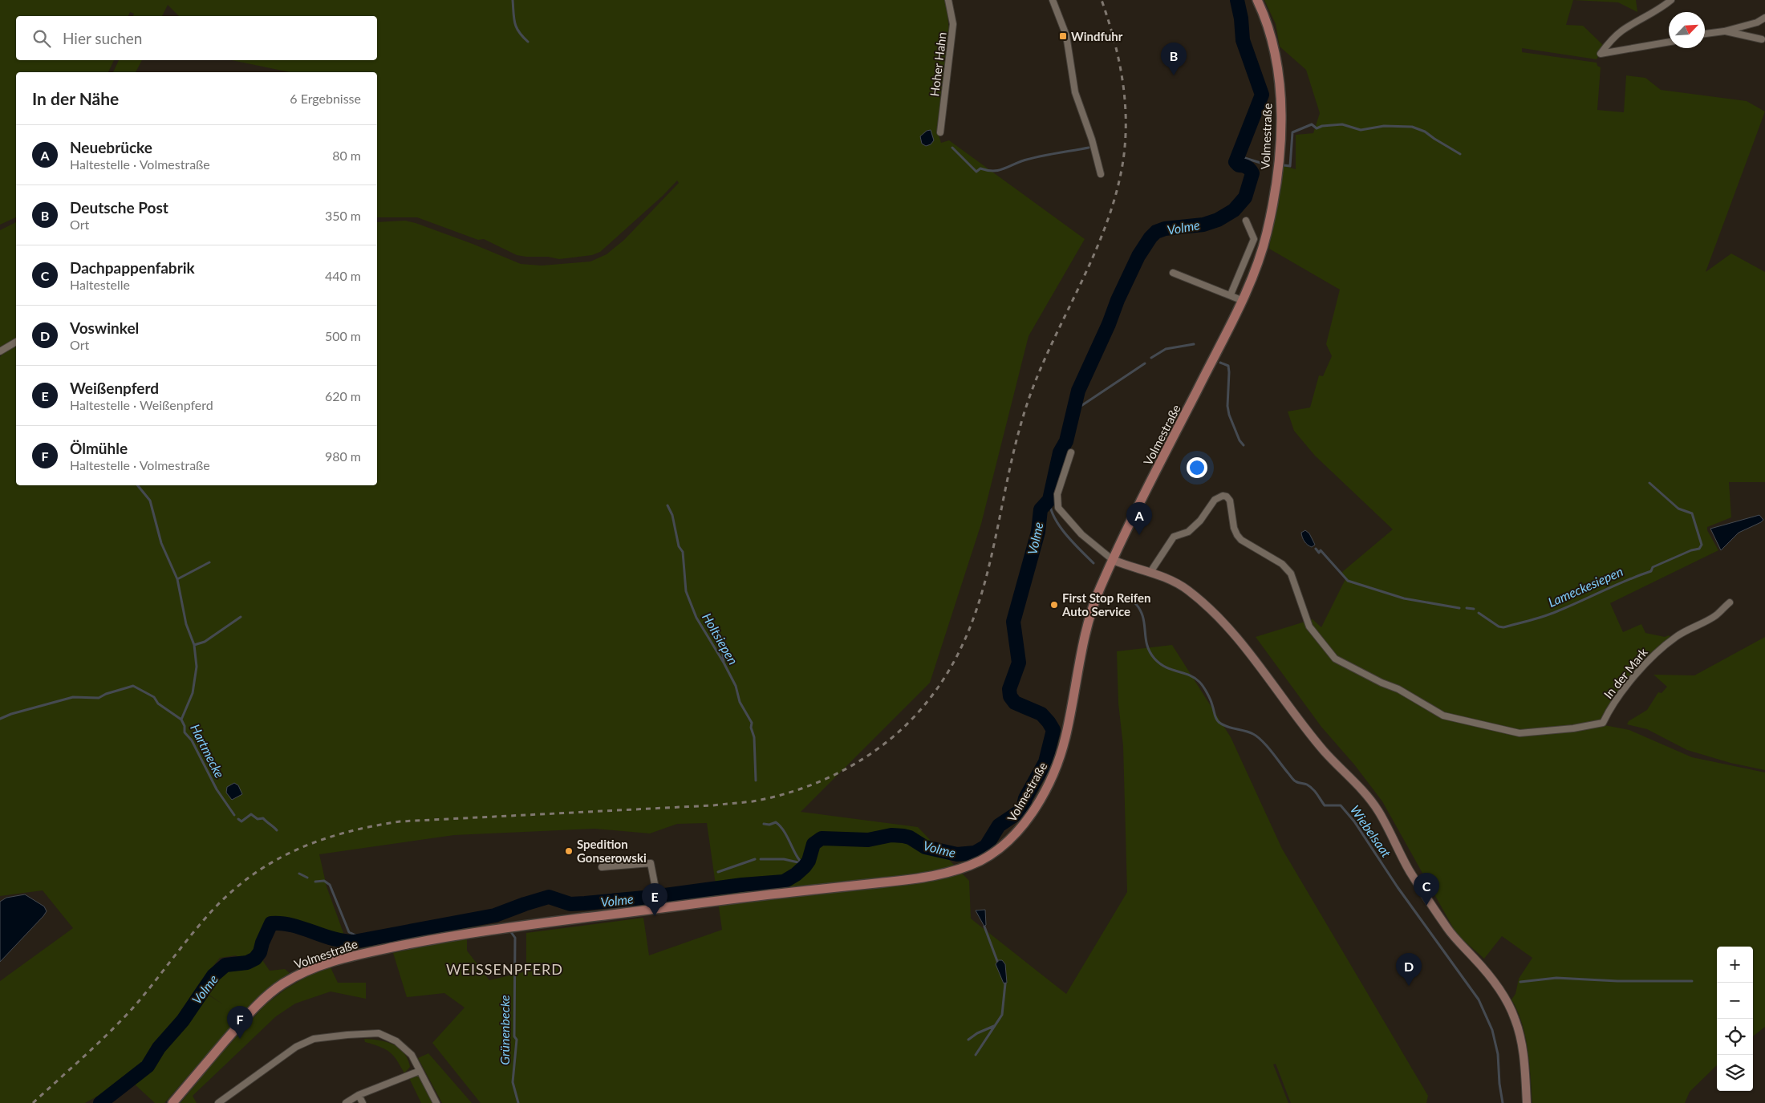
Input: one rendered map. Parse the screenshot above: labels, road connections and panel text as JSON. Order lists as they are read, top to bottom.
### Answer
{
  "streets": {
    "main road": ["Volmestraße"],
    "street": ["Hoher Hahn", "In der Mark"]
  },
  "districts": ["WEISSENPFERD"],
  "water": [
    "Volme",
    "Lameckesiepen",
    "Holtsiepen",
    "Hartmecke",
    "Wiebelsaat",
    "Grünenbecke"
  ],
  "places": {
    "transit": ["Windfuhr"],
    "other": ["First Stop Reifen Auto Service", "Spedition Gonserowski"]
  },
  "north": "top right",
  "page": {
    "search": "Hier suchen",
    "pins": [
      "B",
      "A",
      "C",
      "E",
      "D",
      "F"
    ],
    "heading": ["In der Nähe", "6 Ergebnisse"],
    "list": [
      {
        "mark": "A",
        "name": "Neuebrücke",
        "note": "Haltestelle · Volmestraße",
        "value": "80 m"
      },
      {
        "mark": "B",
        "name": "Deutsche Post",
        "note": "Ort",
        "value": "350 m"
      },
      {
        "mark": "C",
        "name": "Dachpappenfabrik",
        "note": "Haltestelle",
        "value": "440 m"
      },
      {
        "mark": "D",
        "name": "Voswinkel",
        "note": "Ort",
        "value": "500 m"
      },
      {
        "mark": "E",
        "name": "Weißenpferd",
        "note": "Haltestelle · Weißenpferd",
        "value": "620 m"
      },
      {
        "mark": "F",
        "name": "Ölmühle",
        "note": "Haltestelle · Volmestraße",
        "value": "980 m"
      }
    ],
    "map_buttons": ["+", "−"]
  }
}
